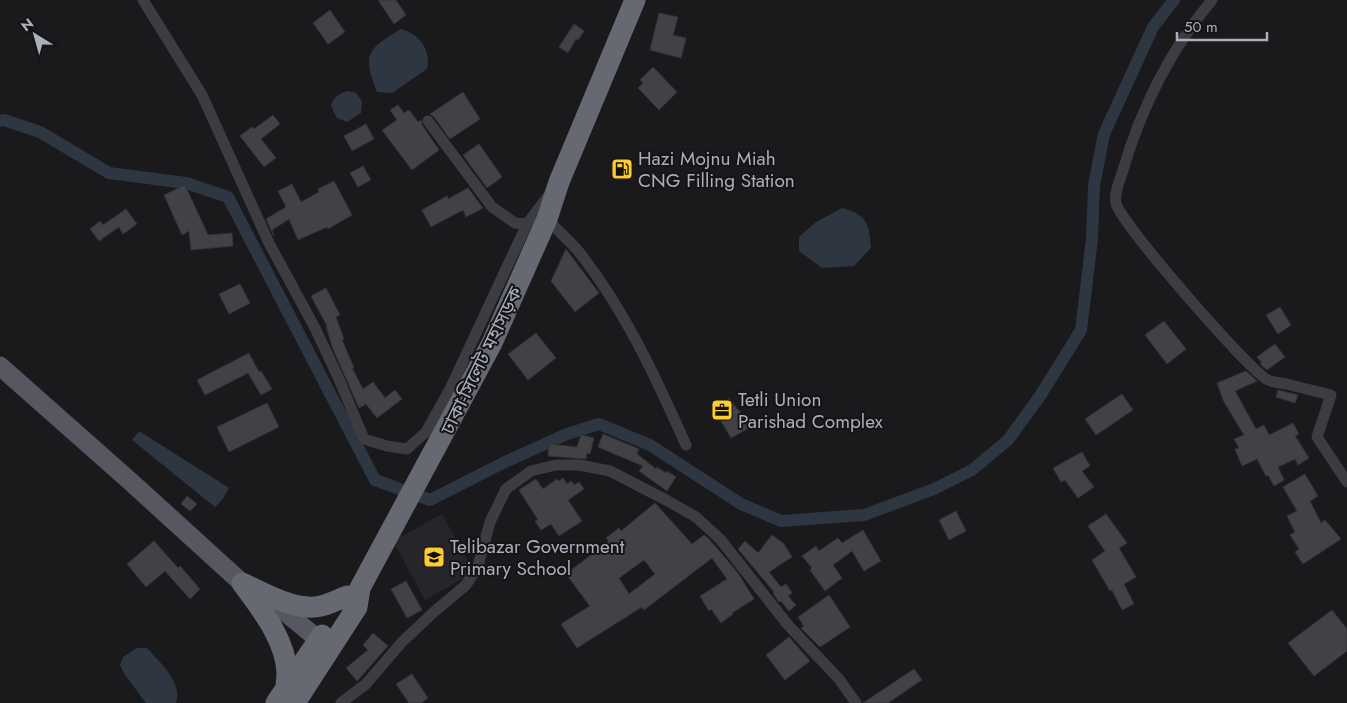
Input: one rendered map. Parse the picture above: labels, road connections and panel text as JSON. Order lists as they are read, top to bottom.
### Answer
{
  "streets": {
    "highway": ["ঢাকা-সিলেট মহাসড়ক"]
  },
  "places": {
    "fuel station": ["Hazi Mojnu Miah CNG Filling Station"],
    "office": ["Tetli Union Parishad Complex"],
    "school or university": ["Telibazar Government Primary School"]
  },
  "scale_bar": "50 m",
  "north": "top left"
}
